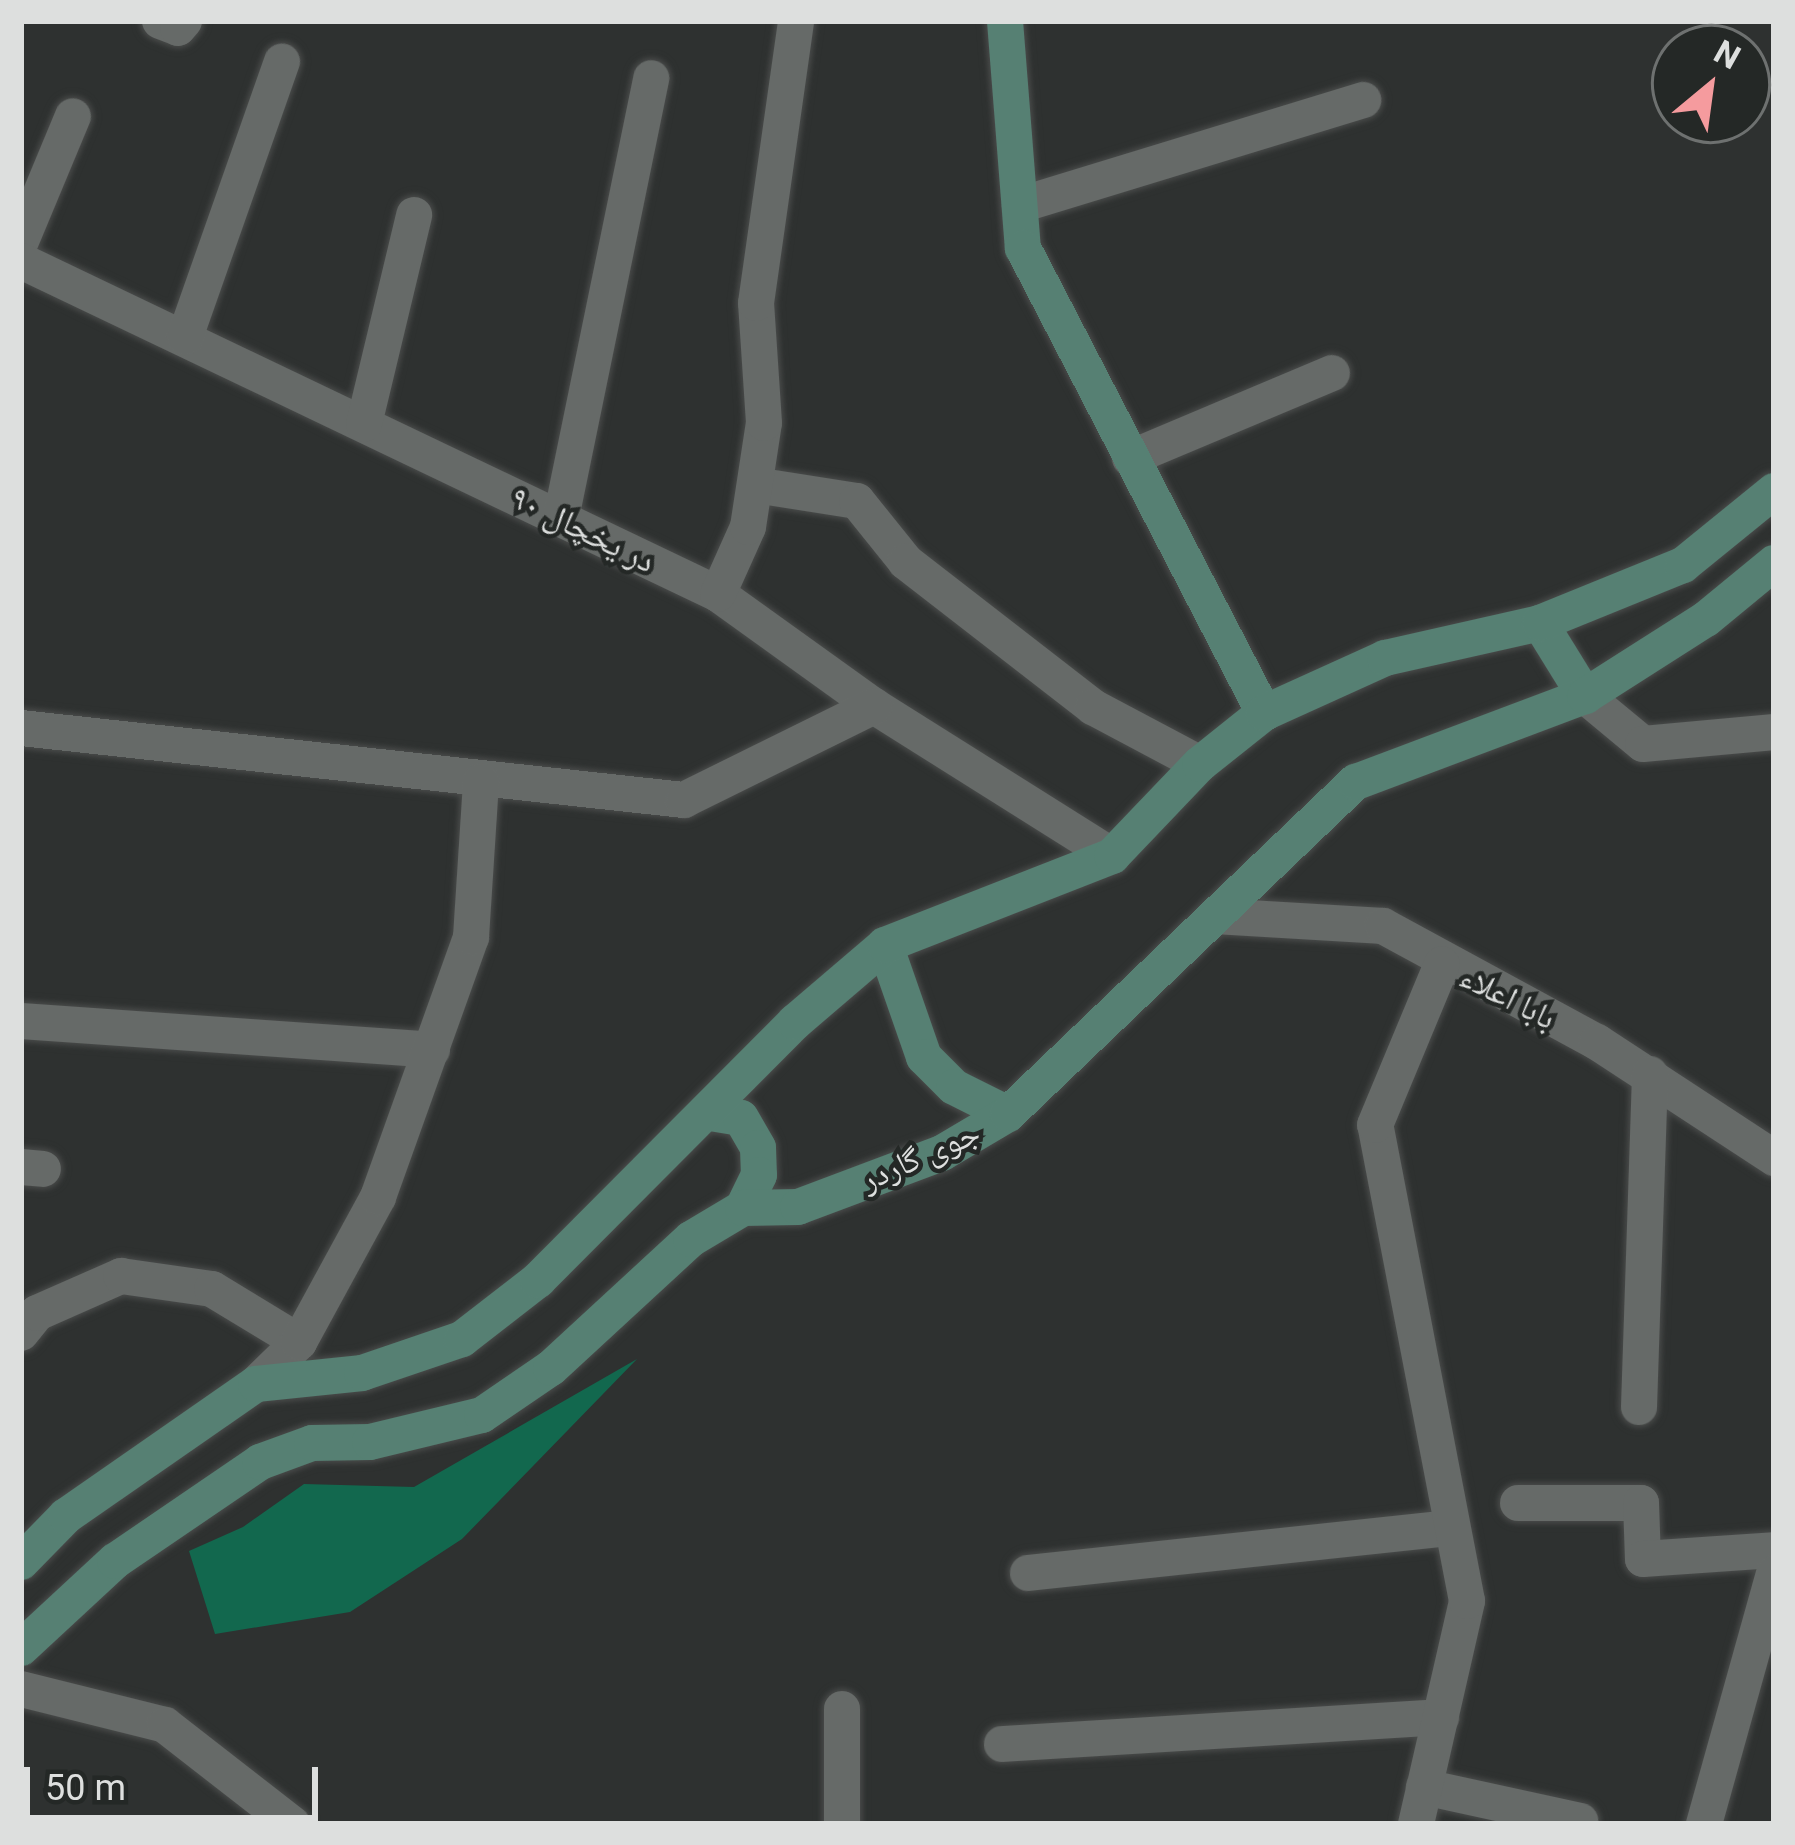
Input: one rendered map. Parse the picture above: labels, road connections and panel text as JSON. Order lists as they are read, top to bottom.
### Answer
{
  "streets": {
    "street": ["در یخچال ۹۰", "بابا اعلاء", "جوی گاردر"]
  },
  "crossings": [
    ["بابا اعلاء", "جوی گاردر"]
  ],
  "scale_bar": "50 m",
  "north": "top right"
}
